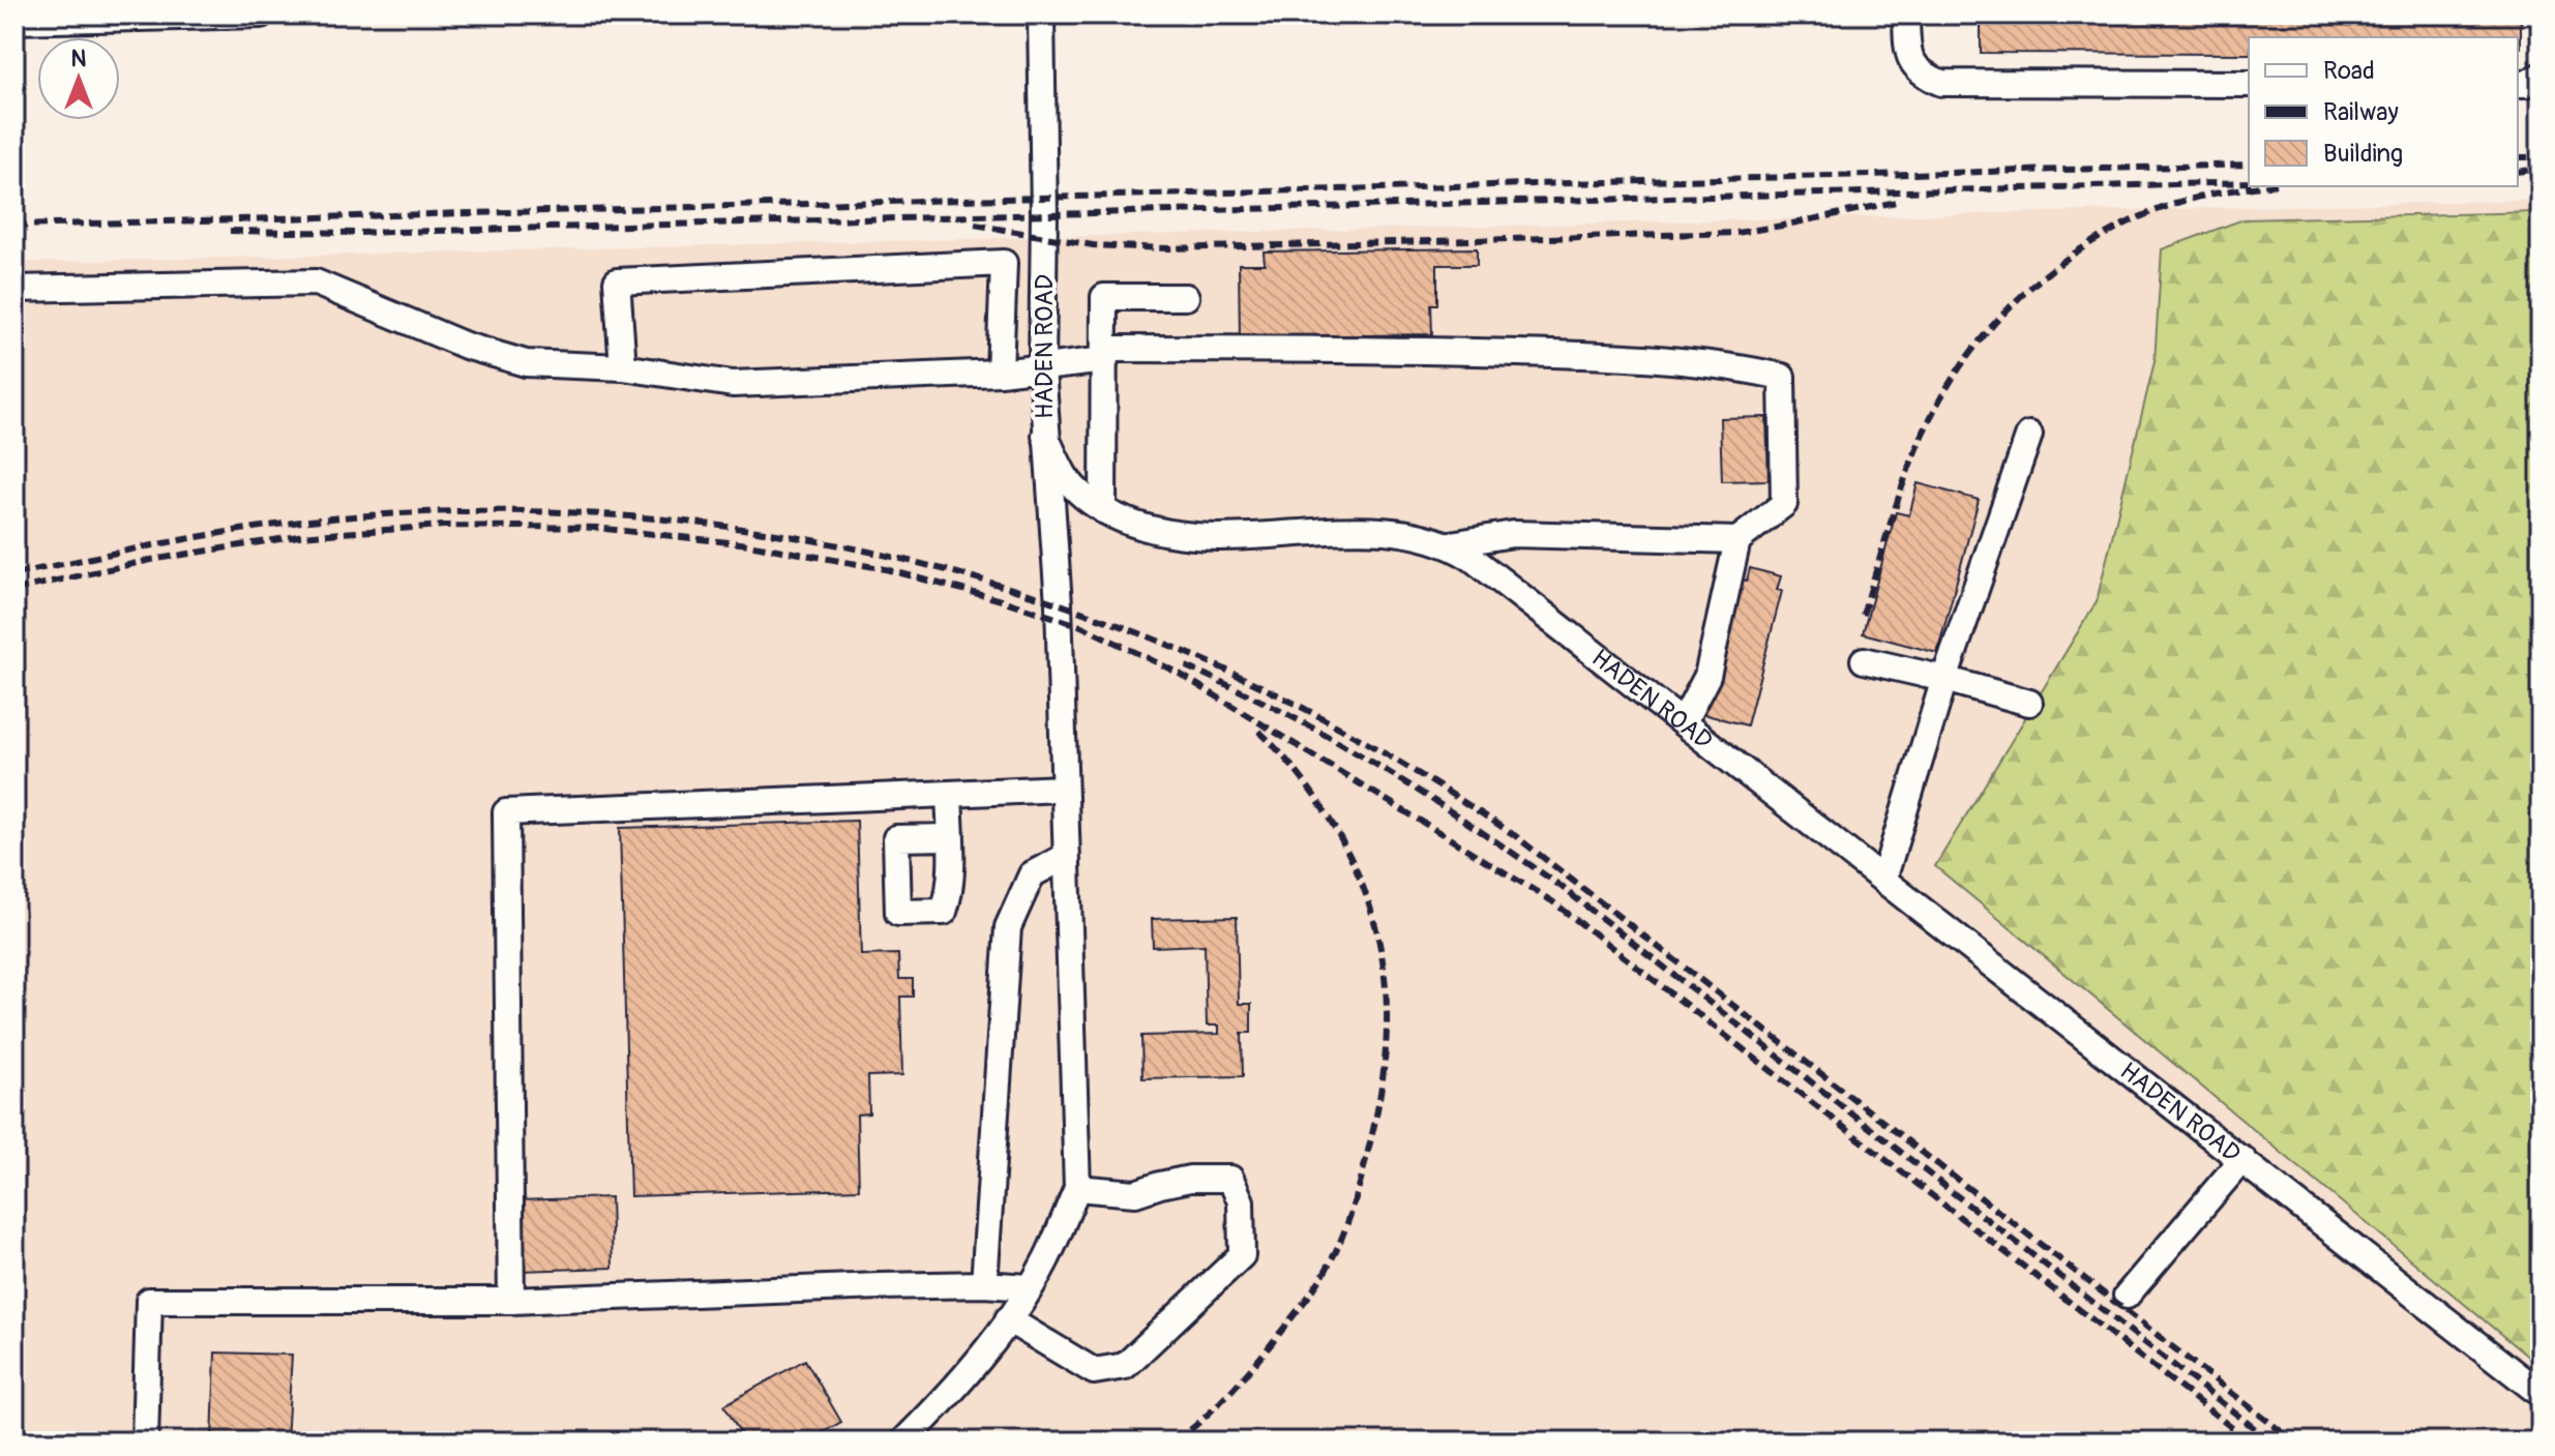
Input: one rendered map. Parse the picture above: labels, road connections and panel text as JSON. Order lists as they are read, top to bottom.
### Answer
{
  "streets": {
    "street": ["HADEN ROAD"]
  },
  "legend": ["Road", "Railway", "Building"],
  "north": "top"
}
